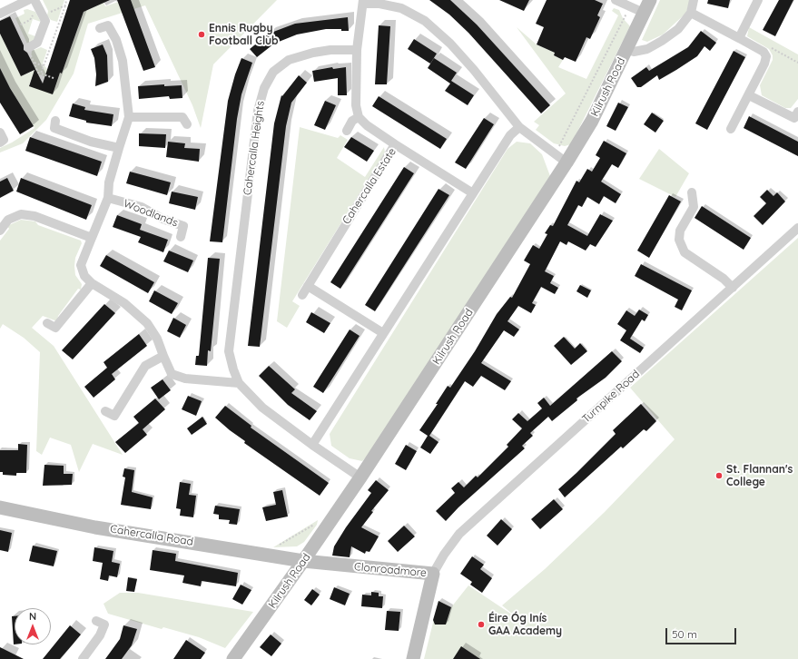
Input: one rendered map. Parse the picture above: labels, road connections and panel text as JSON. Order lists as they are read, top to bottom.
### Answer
{
  "streets": {
    "main road": ["Kilrush Road", "Cahercalla Road", "Clonroadmore"],
    "street": [
      "Cahercalla Heights",
      "Cahercalla Estate",
      "Woodlands",
      "Turnpike Road"
    ]
  },
  "crossings": [
    ["Kilrush Road", "Cahercalla Road"],
    ["Kilrush Road", "Clonroadmore"],
    ["Turnpike Road", "Clonroadmore"],
    ["Cahercalla Road", "Clonroadmore"]
  ],
  "places": ["Ennis Rugby Football Club", "St. Flannan's College", "Éire Óg Inís GAA Academy"],
  "scale_bar": "50 m",
  "north": "top"
}
